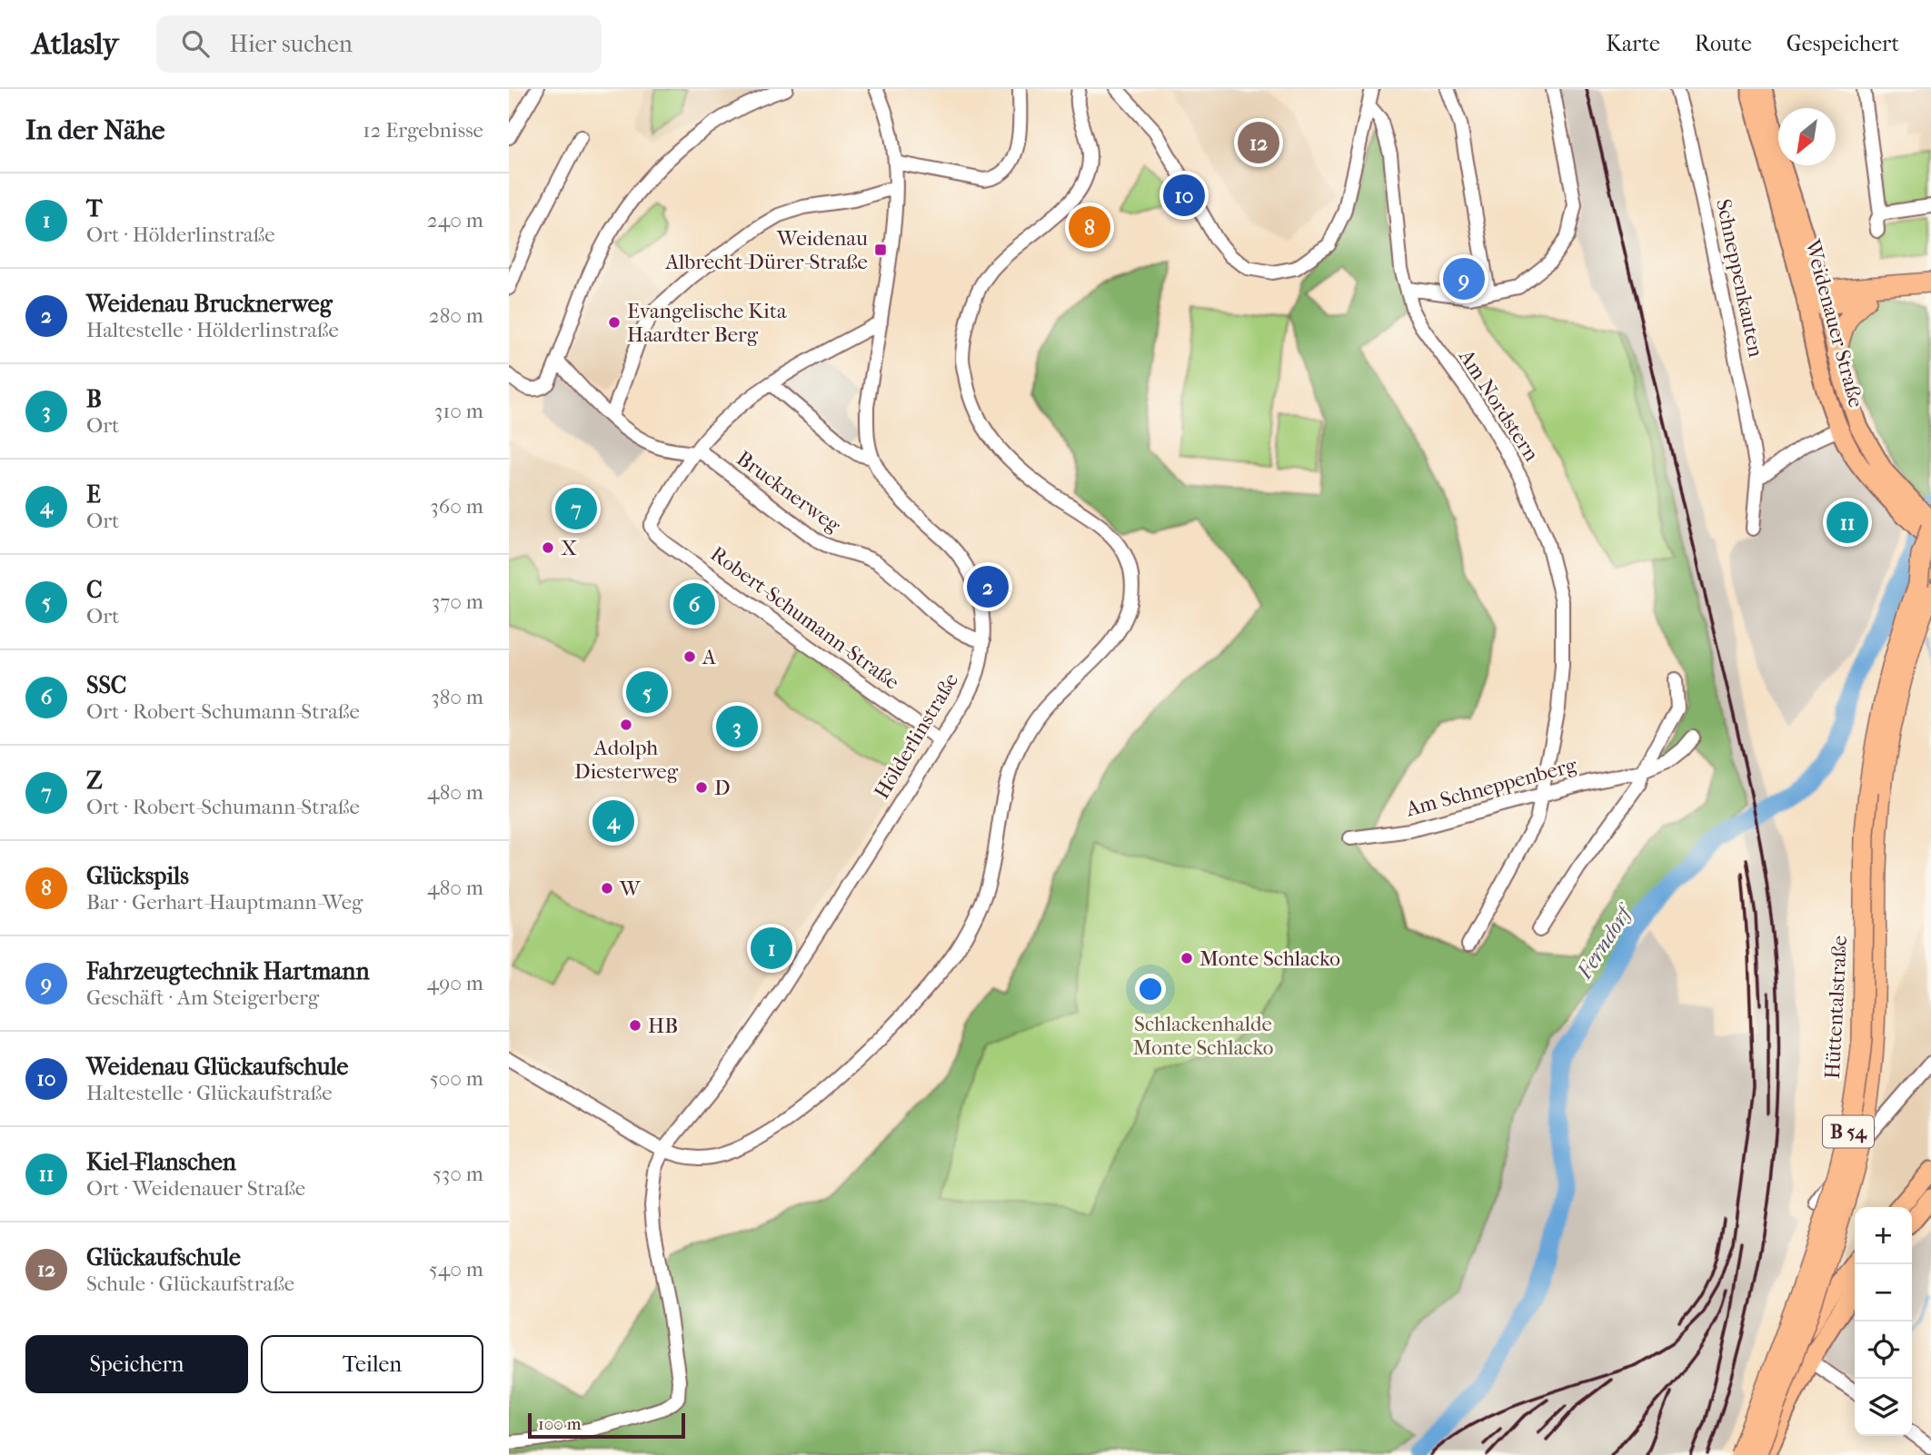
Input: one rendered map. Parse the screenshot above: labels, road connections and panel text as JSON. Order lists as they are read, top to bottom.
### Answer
{
  "streets": {
    "highway": ["Hüttentalstraße", "B 54"],
    "main road": ["Weidenauer Straße"],
    "street": [
      "Schneppenkauten",
      "Am Nordstern",
      "Brucknerweg",
      "Robert-Schumann-Straße",
      "Hölderlinstraße",
      "Am Schneppenberg"
    ]
  },
  "crossings": [
    ["Am Nordstern", "Am Schneppenberg"],
    ["Brucknerweg", "Robert-Schumann-Straße"],
    ["Brucknerweg", "Hölderlinstraße"],
    ["Robert-Schumann-Straße", "Hölderlinstraße"]
  ],
  "water": ["Ferndorf"],
  "parks": ["Schlackenhalde Monte Schlacko"],
  "places": {
    "transit": ["Weidenau Albrecht-Dürer-Straße"],
    "other": [
      "Evangelische Kita Haardter Berg",
      "X",
      "A",
      "Adolph Diesterweg",
      "D",
      "W",
      "Monte Schlacko",
      "HB"
    ]
  },
  "scale_bar": "100 m",
  "north": "bottom left",
  "page": {
    "header": "Atlasly",
    "search": "Hier suchen",
    "nav": ["Karte", "Route", "Gespeichert"],
    "heading": ["In der Nähe", "12 Ergebnisse"],
    "pins": [
      "12",
      "10",
      "8",
      "9",
      "7",
      "11",
      "2",
      "6",
      "5",
      "3",
      "4",
      "1"
    ],
    "list": [
      {
        "mark": "1",
        "name": "T",
        "note": "Ort · Hölderlinstraße",
        "value": "240 m"
      },
      {
        "mark": "2",
        "name": "Weidenau Brucknerweg",
        "note": "Haltestelle · Hölderlinstraße",
        "value": "280 m"
      },
      {
        "mark": "3",
        "name": "B",
        "note": "Ort",
        "value": "310 m"
      },
      {
        "mark": "4",
        "name": "E",
        "note": "Ort",
        "value": "360 m"
      },
      {
        "mark": "5",
        "name": "C",
        "note": "Ort",
        "value": "370 m"
      },
      {
        "mark": "6",
        "name": "SSC",
        "note": "Ort · Robert-Schumann-Straße",
        "value": "380 m"
      },
      {
        "mark": "7",
        "name": "Z",
        "note": "Ort · Robert-Schumann-Straße",
        "value": "480 m"
      },
      {
        "mark": "8",
        "name": "Glückspils",
        "note": "Bar · Gerhart-Hauptmann-Weg",
        "value": "480 m"
      },
      {
        "mark": "9",
        "name": "Fahrzeugtechnik Hartmann",
        "note": "Geschäft · Am Steigerberg",
        "value": "490 m"
      },
      {
        "mark": "10",
        "name": "Weidenau Glückaufschule",
        "note": "Haltestelle · Glückaufstraße",
        "value": "500 m"
      },
      {
        "mark": "11",
        "name": "Kiel-Flanschen",
        "note": "Ort · Weidenauer Straße",
        "value": "530 m"
      },
      {
        "mark": "12",
        "name": "Glückaufschule",
        "note": "Schule · Glückaufstraße",
        "value": "540 m"
      }
    ],
    "map_buttons": ["+", "−"],
    "buttons": ["Speichern", "Teilen"],
    "scale": "100 m"
  }
}
